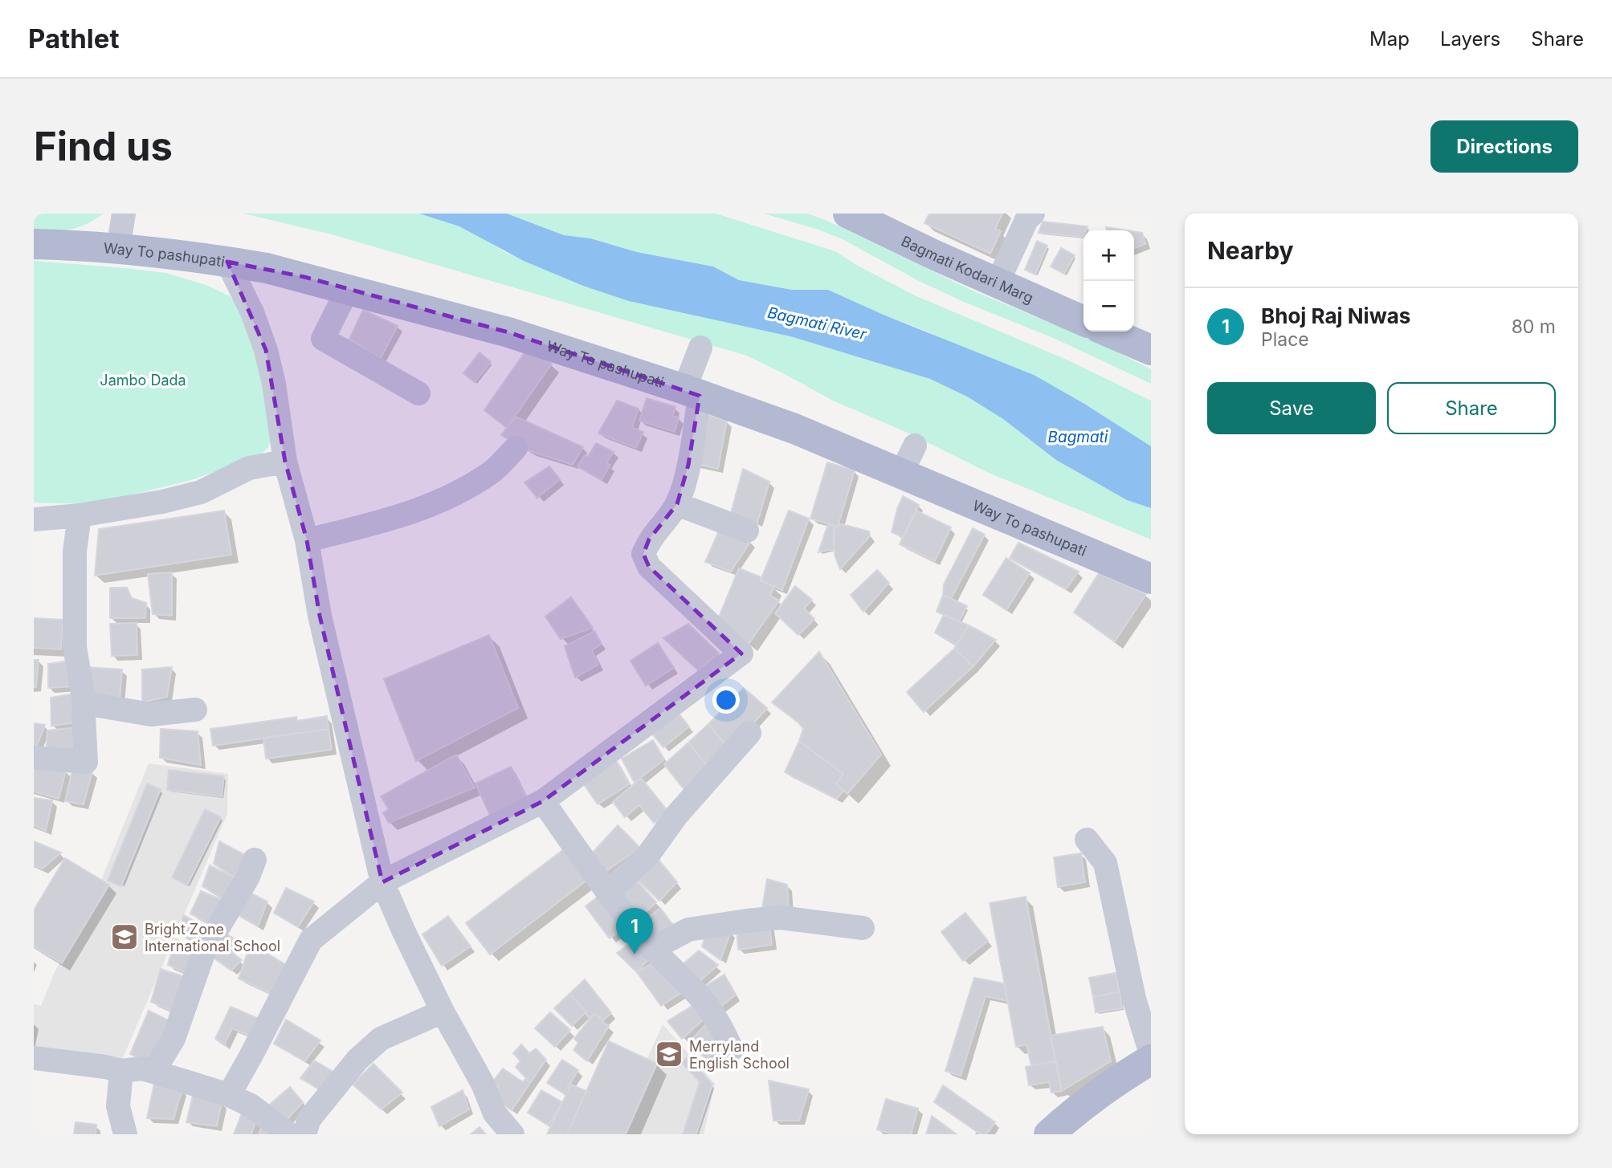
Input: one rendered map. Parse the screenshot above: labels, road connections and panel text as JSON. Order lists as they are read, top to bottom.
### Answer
{
  "streets": {
    "main road": ["Way To pashupati", "Bagmati Kodari Marg"]
  },
  "water": ["Bagmati River", "Bagmati"],
  "parks": ["Jambo Dada"],
  "places": {
    "school or university": ["Bright Zone International School", "Merryland English School"]
  },
  "page": {
    "header": "Pathlet",
    "nav": ["Map", "Layers", "Share"],
    "buttons": [
      "Directions",
      ["Save", "Share"]
    ],
    "title": "Find us",
    "heading": "Nearby",
    "map_buttons": ["+", "−"],
    "list": [
      {
        "mark": "1",
        "name": "Bhoj Raj Niwas",
        "note": "Place",
        "value": "80 m"
      }
    ],
    "pins": "1"
  }
}
